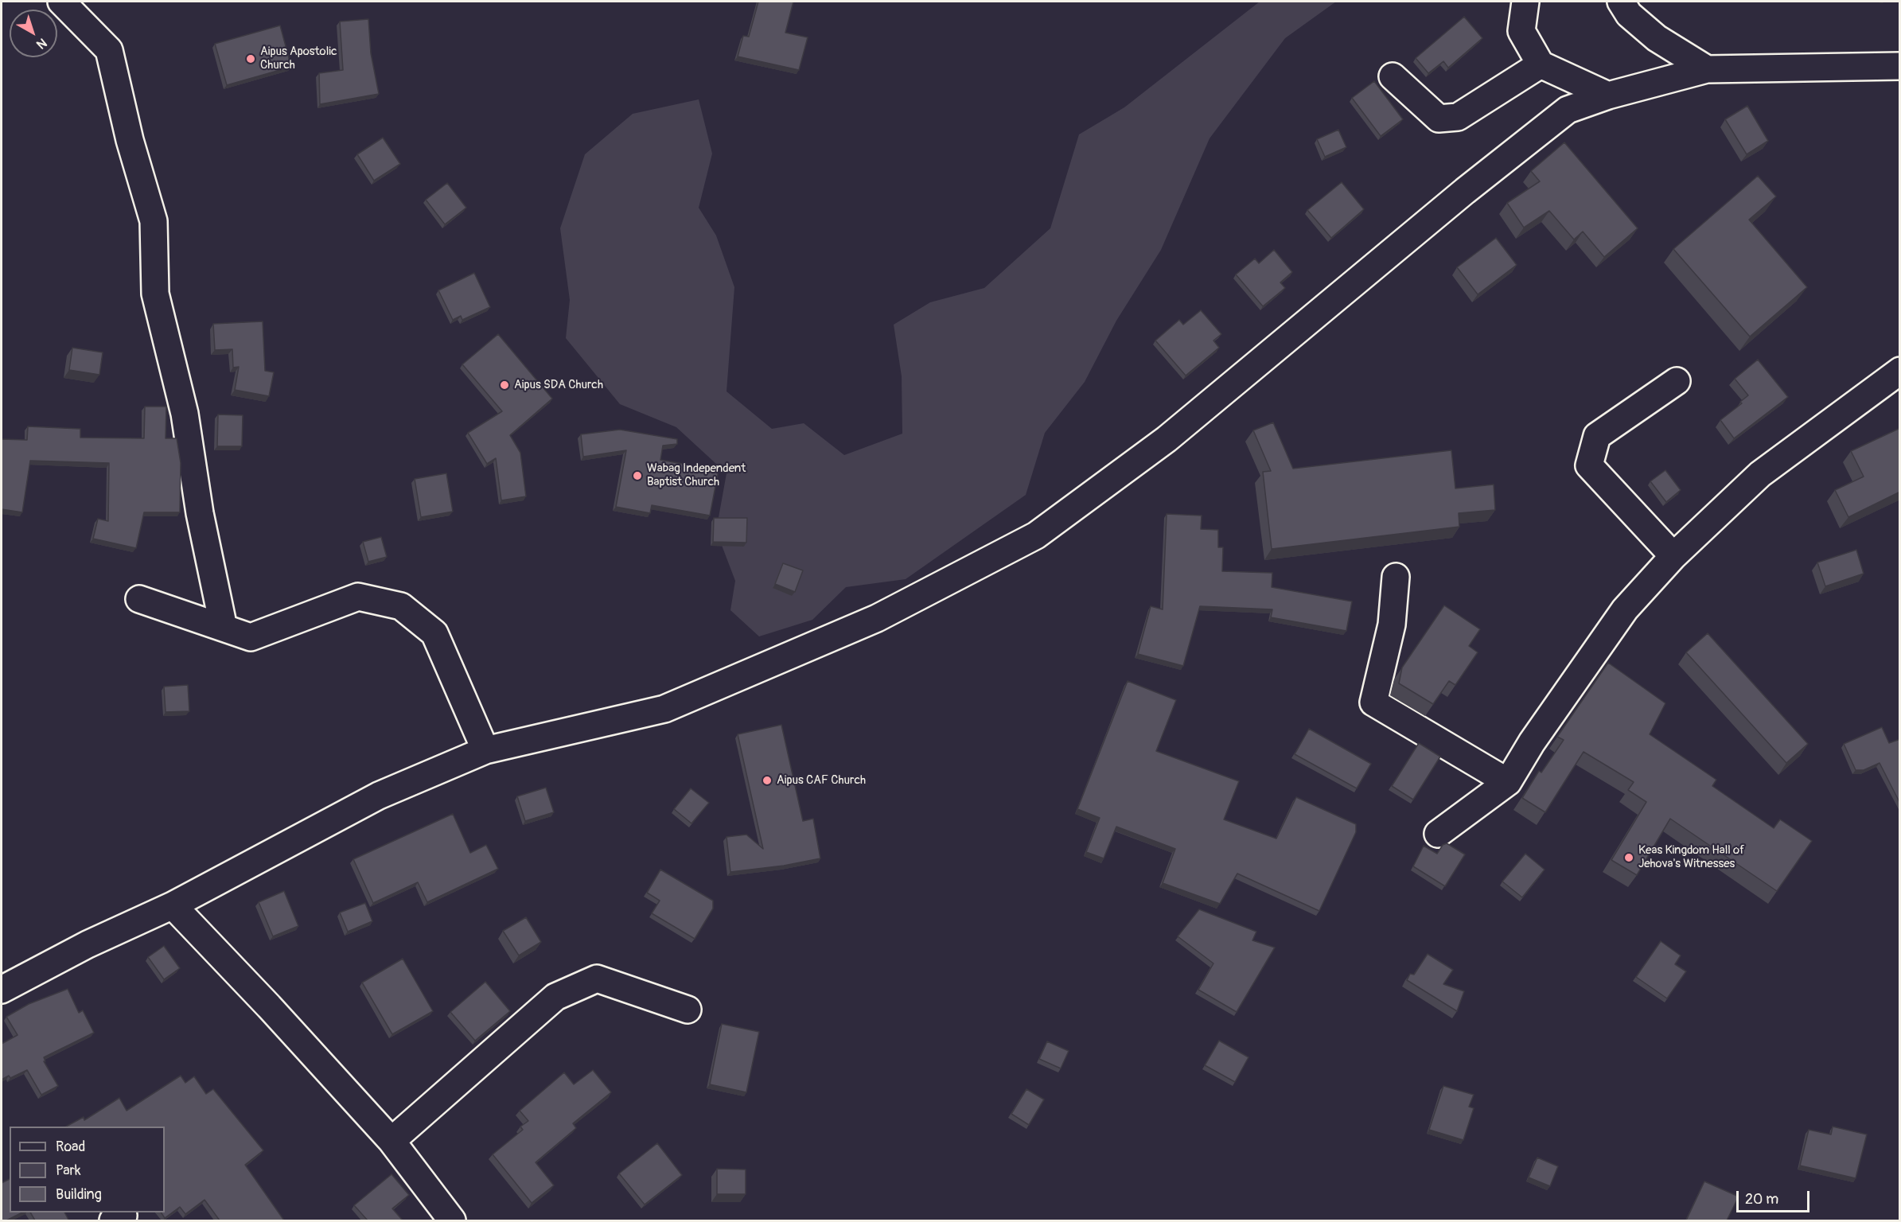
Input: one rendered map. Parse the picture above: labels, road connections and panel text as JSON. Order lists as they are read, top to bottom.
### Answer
{
  "places": [
    "Aipus Apostolic Church",
    "Aipus SDA Church",
    "Wabag Independent Baptist Church",
    "Aipus CAF Church",
    "Keas Kingdom Hall of Jehova's Witnesses"
  ],
  "legend": ["Road", "Park", "Building"],
  "scale_bar": "20 m",
  "north": "bottom right"
}
